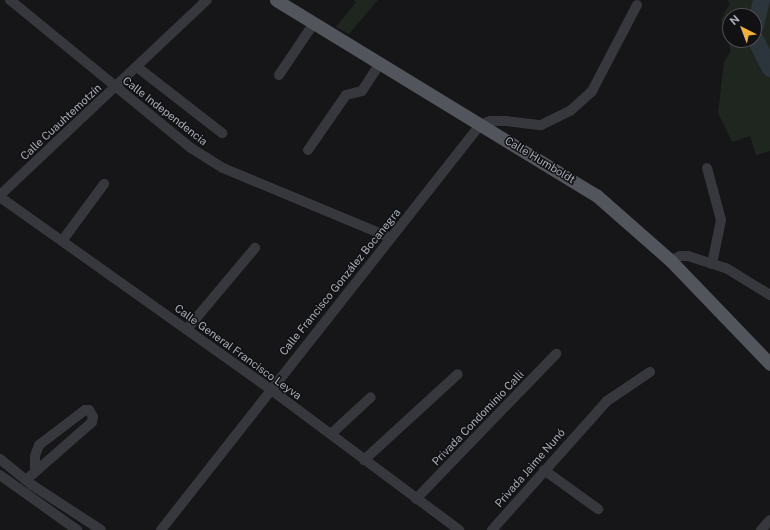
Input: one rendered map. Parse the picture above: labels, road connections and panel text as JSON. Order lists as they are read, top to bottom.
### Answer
{
  "streets": {
    "main road": ["Calle Humboldt"],
    "street": [
      "Calle Independencia",
      "Calle Cuauhtemotzín",
      "Calle Francisco González Bocanegra",
      "Calle General Francisco Leyva",
      "Privada Condominio Calli",
      "Privada Jaime Nunó"
    ]
  },
  "crossings": [
    ["Calle Independencia", "Calle Cuauhtemotzín"],
    ["Calle Independencia", "Calle Francisco González Bocanegra"],
    ["Calle Cuauhtemotzín", "Calle General Francisco Leyva"],
    ["Calle Humboldt", "Calle Francisco González Bocanegra"],
    ["Calle Francisco González Bocanegra", "Calle General Francisco Leyva"],
    ["Calle General Francisco Leyva", "Privada Condominio Calli"]
  ],
  "north": "top left"
}
